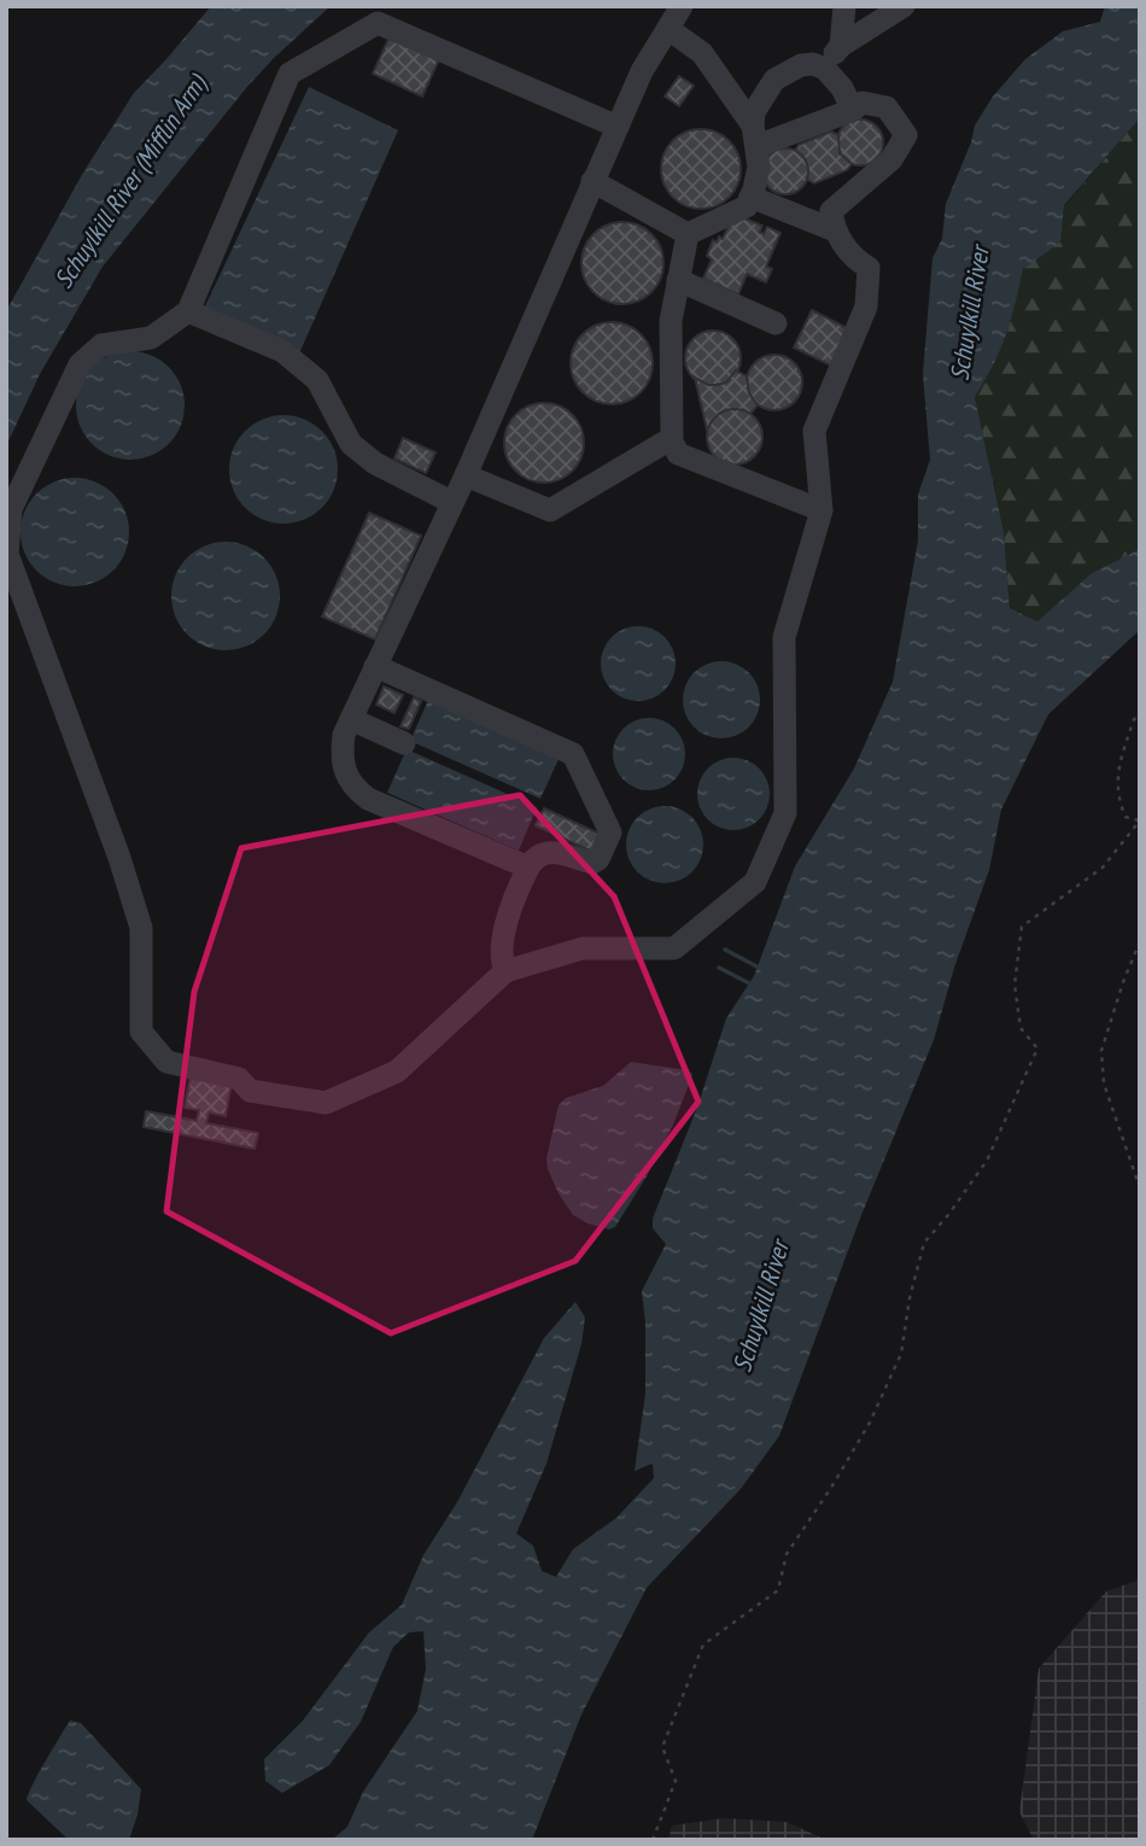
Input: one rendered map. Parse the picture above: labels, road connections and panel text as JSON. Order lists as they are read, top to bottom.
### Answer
{
  "water": ["Schuylkill River (Mifflin Arm)", "Schuylkill River"]
}
